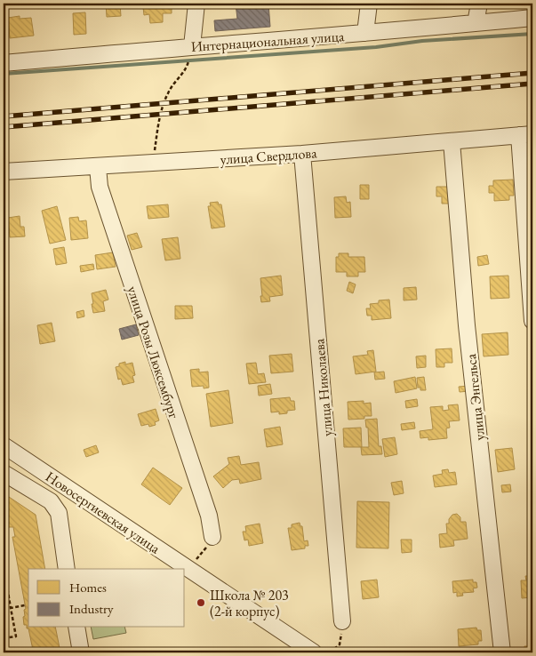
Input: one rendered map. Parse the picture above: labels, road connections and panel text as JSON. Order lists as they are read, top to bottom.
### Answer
{
  "streets": {
    "street": [
      "Интернациональная улица",
      "улица Свердлова",
      "улица Розы Люксембург",
      "улица Николаева",
      "улица Энгельса",
      "Новосергиевская улица"
    ]
  },
  "crossings": [
    ["улица Свердлова", "улица Розы Люксембург"],
    ["улица Свердлова", "улица Николаева"],
    ["улица Свердлова", "улица Энгельса"]
  ],
  "places": ["Школа № 203 (2-й корпус)"],
  "legend": ["Homes", "Industry"]
}
